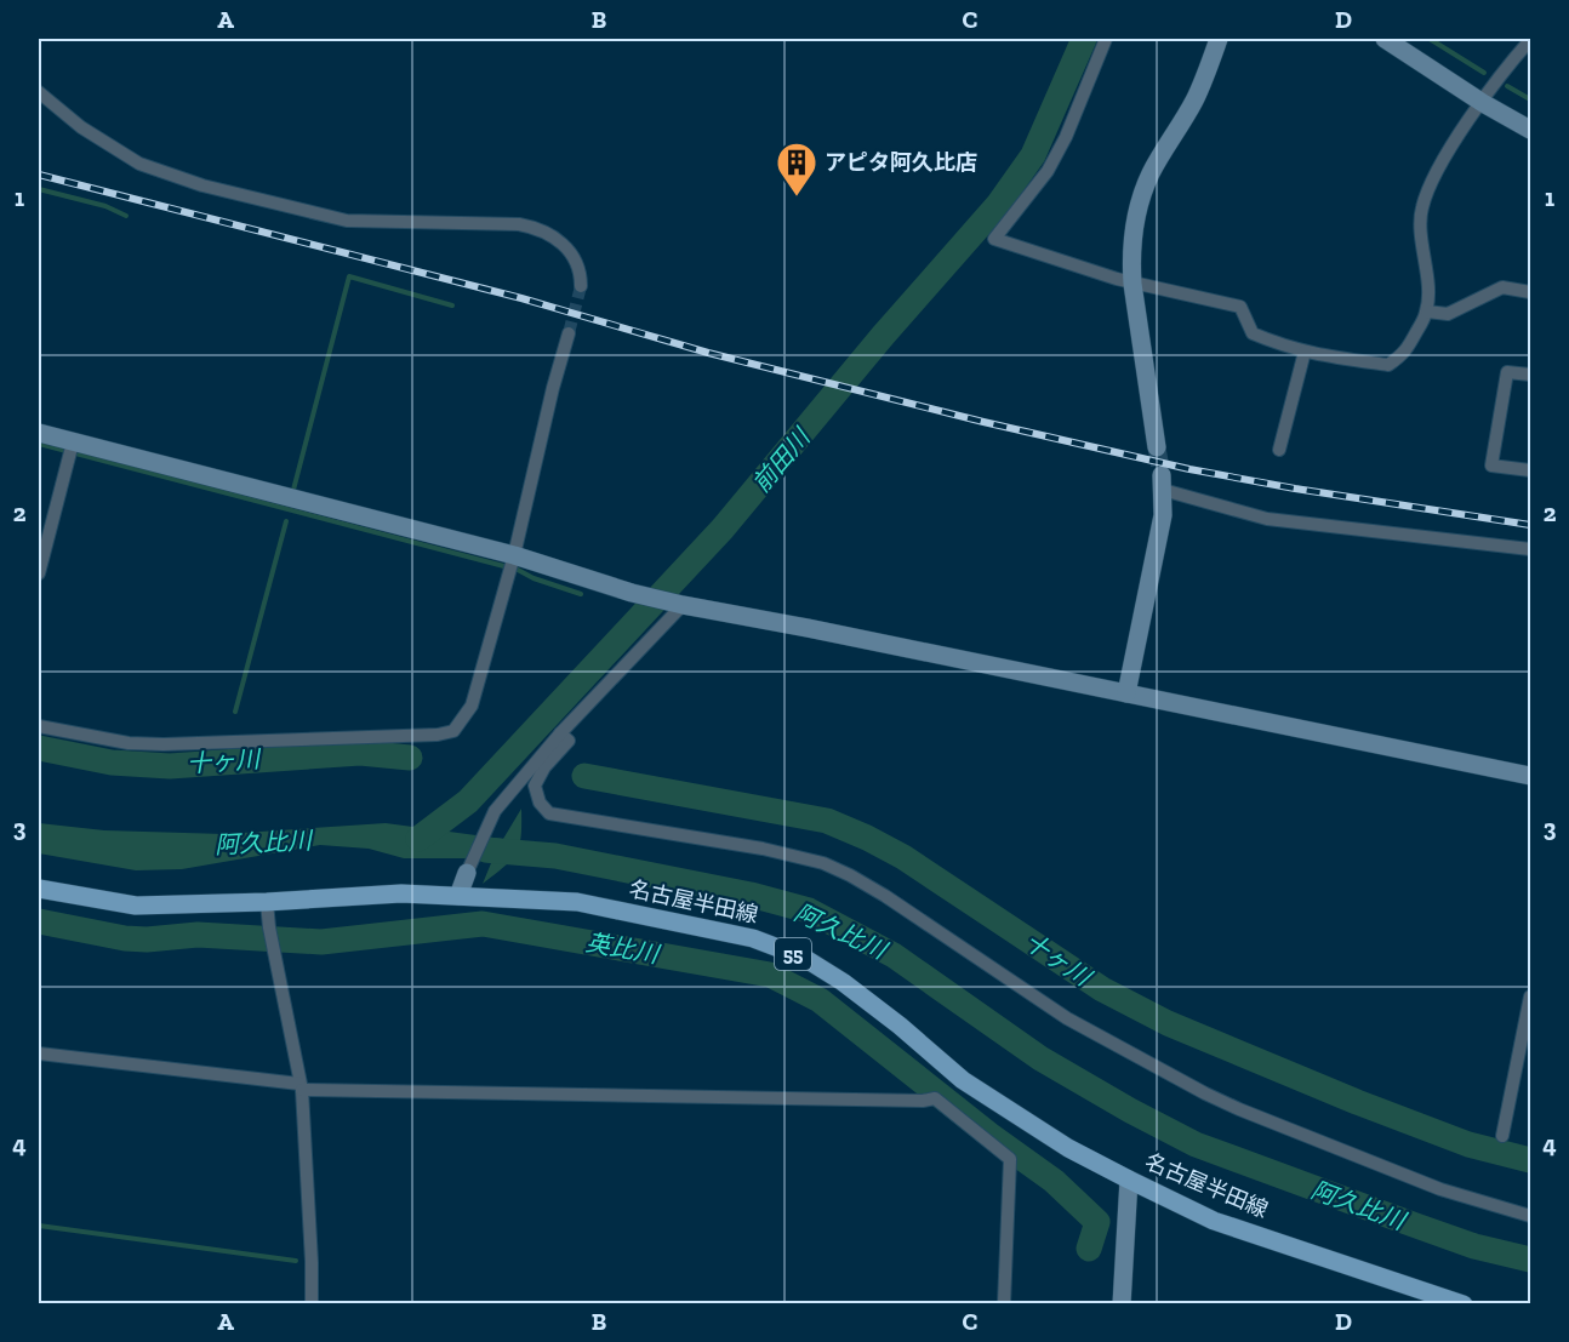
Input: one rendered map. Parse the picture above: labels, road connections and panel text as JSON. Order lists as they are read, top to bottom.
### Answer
{
  "streets": {
    "main road": ["名古屋半田線", "55"]
  },
  "water": [
    "前田川",
    "十ヶ川",
    "阿久比川",
    "英比川"
  ],
  "places": {
    "building": ["アピタ阿久比店"]
  },
  "grid": {
    "columns": [
      "A",
      "B",
      "C",
      "D"
    ],
    "rows": [
      "1",
      "2",
      "3",
      "4"
    ]
  }
}
